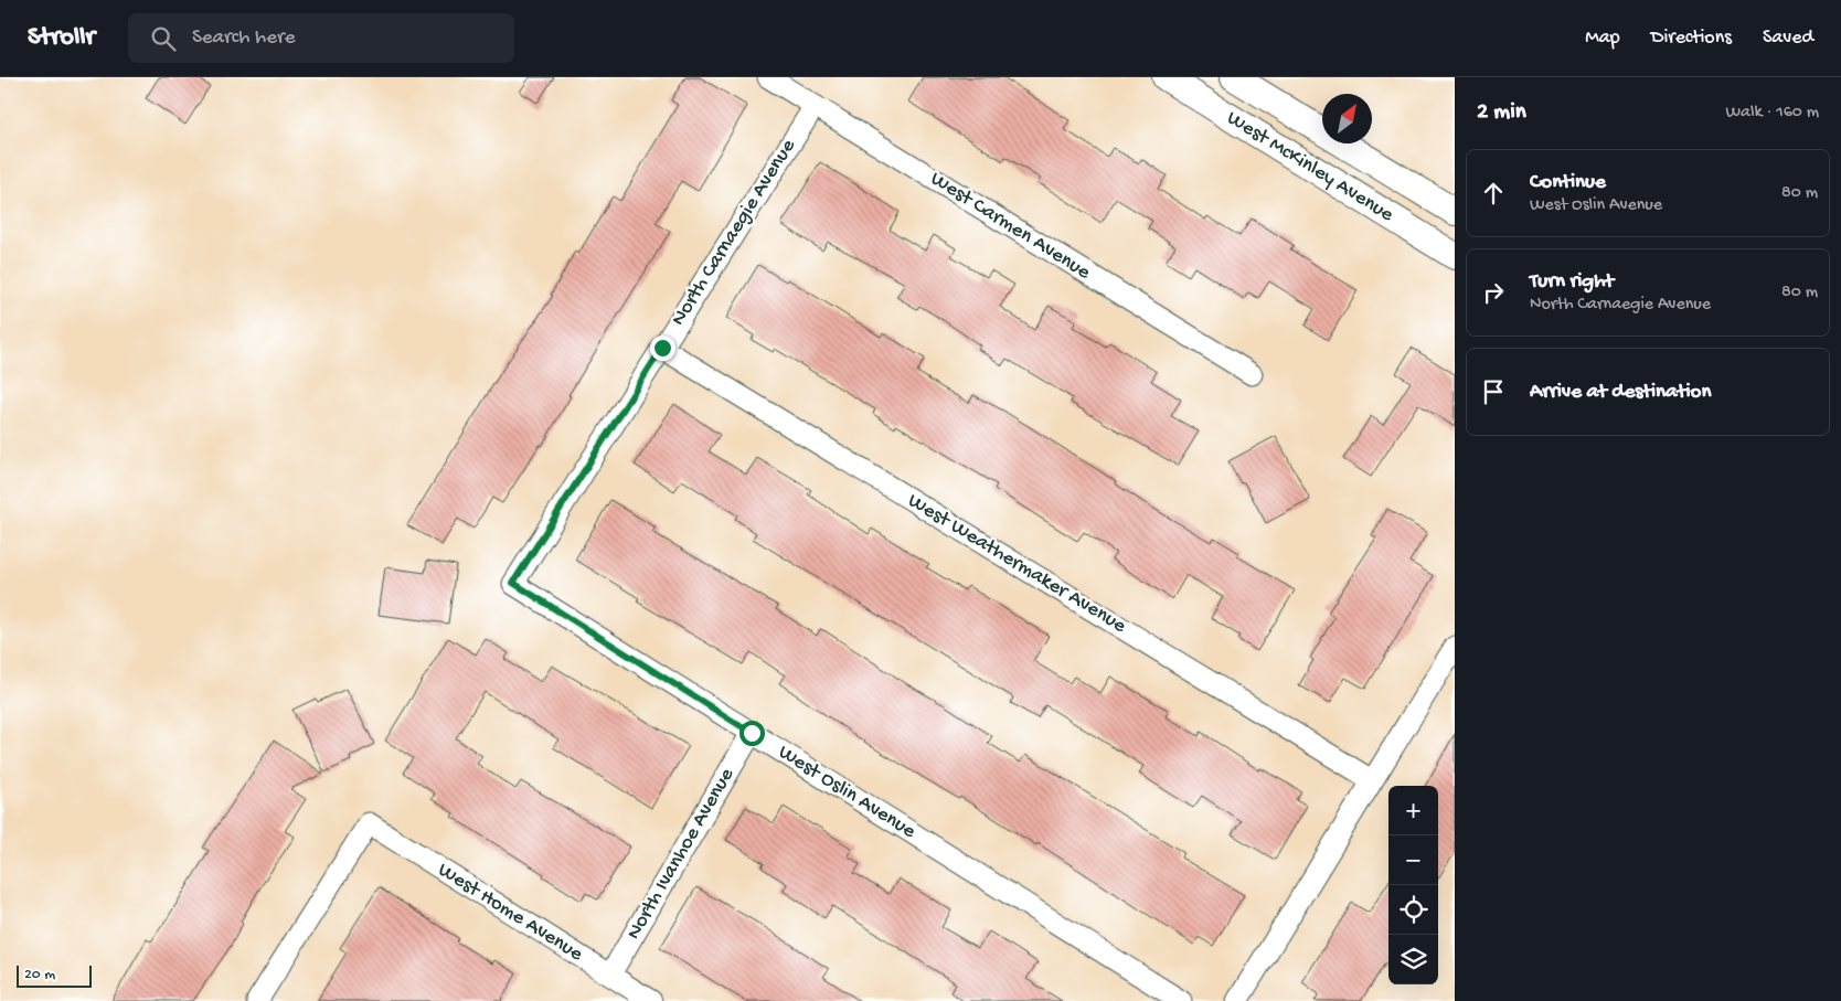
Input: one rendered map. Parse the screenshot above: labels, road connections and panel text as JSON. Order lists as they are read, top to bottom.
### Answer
{
  "streets": {
    "street": [
      "West McKinley Avenue",
      "West Carmen Avenue",
      "North Carnaegie Avenue",
      "West Weathermaker Avenue",
      "West Oslin Avenue",
      "North Ivanhoe Avenue",
      "West Home Avenue"
    ]
  },
  "crossings": [
    ["West Carmen Avenue", "North Carnaegie Avenue"],
    ["North Carnaegie Avenue", "West Weathermaker Avenue"],
    ["North Carnaegie Avenue", "West Oslin Avenue"],
    ["West Oslin Avenue", "North Ivanhoe Avenue"],
    ["North Ivanhoe Avenue", "West Home Avenue"]
  ],
  "scale_bar": "20 m",
  "north": "top right",
  "page": {
    "header": "Strollr",
    "search": "Search here",
    "nav": ["Map", "Directions", "Saved"],
    "heading": ["2 min", "Walk · 160 m"],
    "list": [
      ["Continue", "West Oslin Avenue", "80 m"],
      ["Turn right", "North Carnaegie Avenue", "80 m"],
      "Arrive at destination"
    ],
    "map_buttons": ["+", "−"],
    "scale": "20 m"
  }
}
